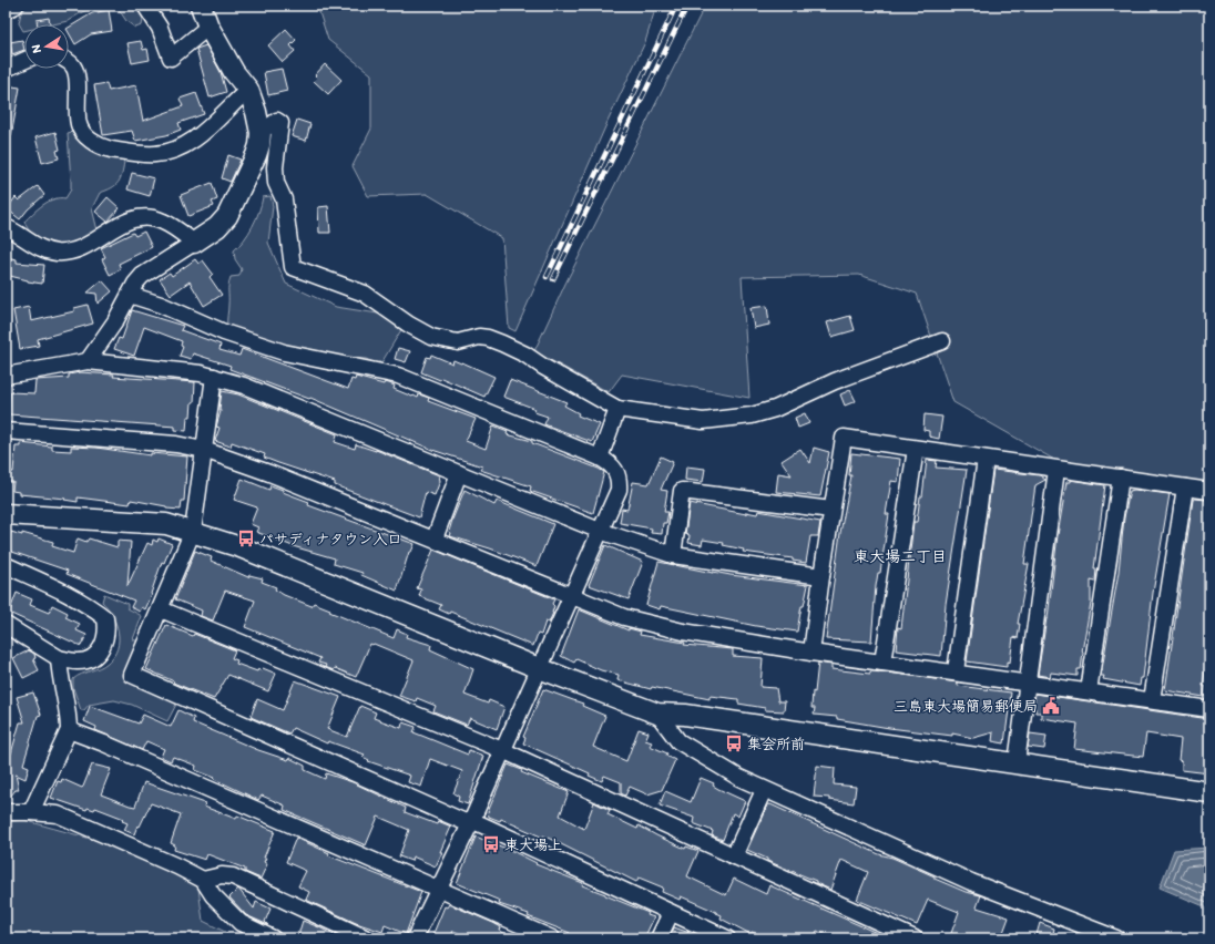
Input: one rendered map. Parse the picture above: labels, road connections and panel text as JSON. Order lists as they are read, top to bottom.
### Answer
{
  "districts": ["東大場二丁目"],
  "places": {
    "bus stop": ["パサディナタウン入口", "集会所前", "東大場上"],
    "public building": ["三島東大場簡易郵便局"]
  },
  "north": "left"
}
